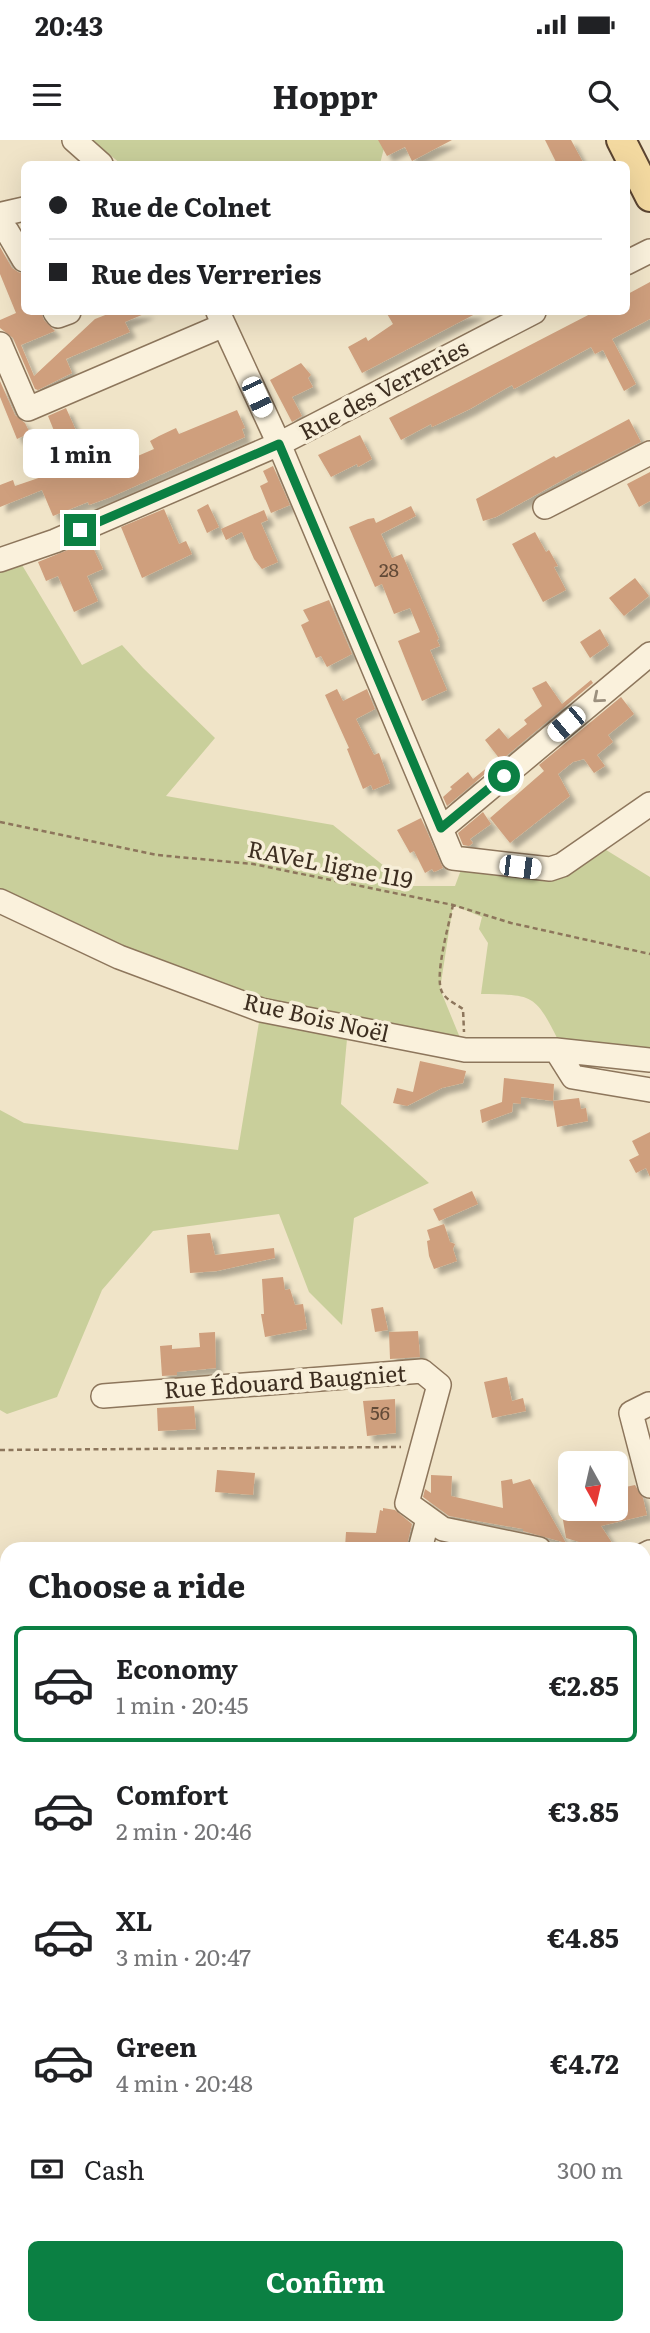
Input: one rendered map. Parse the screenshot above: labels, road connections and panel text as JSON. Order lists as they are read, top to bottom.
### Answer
{
  "streets": {
    "street": ["Rue des Verreries", "Rue Bois Noël", "Rue Édouard Baugniet"],
    "path": ["RAVeL ligne 119"]
  },
  "house_numbers": ["28", "56"],
  "north": "bottom",
  "page": {
    "status": "20:43",
    "header": "Hoppr",
    "banner": ["Rue de Colnet", "Rue des Verreries"],
    "bubble": "1 min",
    "heading": "Choose a ride",
    "list": [
      {
        "name": "Economy",
        "note": "1 min · 20:45",
        "value": "€2.85"
      },
      {
        "name": "Comfort",
        "note": "2 min · 20:46",
        "value": "€3.85"
      },
      {
        "name": "XL",
        "note": "3 min · 20:47",
        "value": "€4.85"
      },
      {
        "name": "Green",
        "note": "4 min · 20:48",
        "value": "€4.72"
      }
    ],
    "pay": ["Cash", "300 m"],
    "buttons": "Confirm"
  }
}
